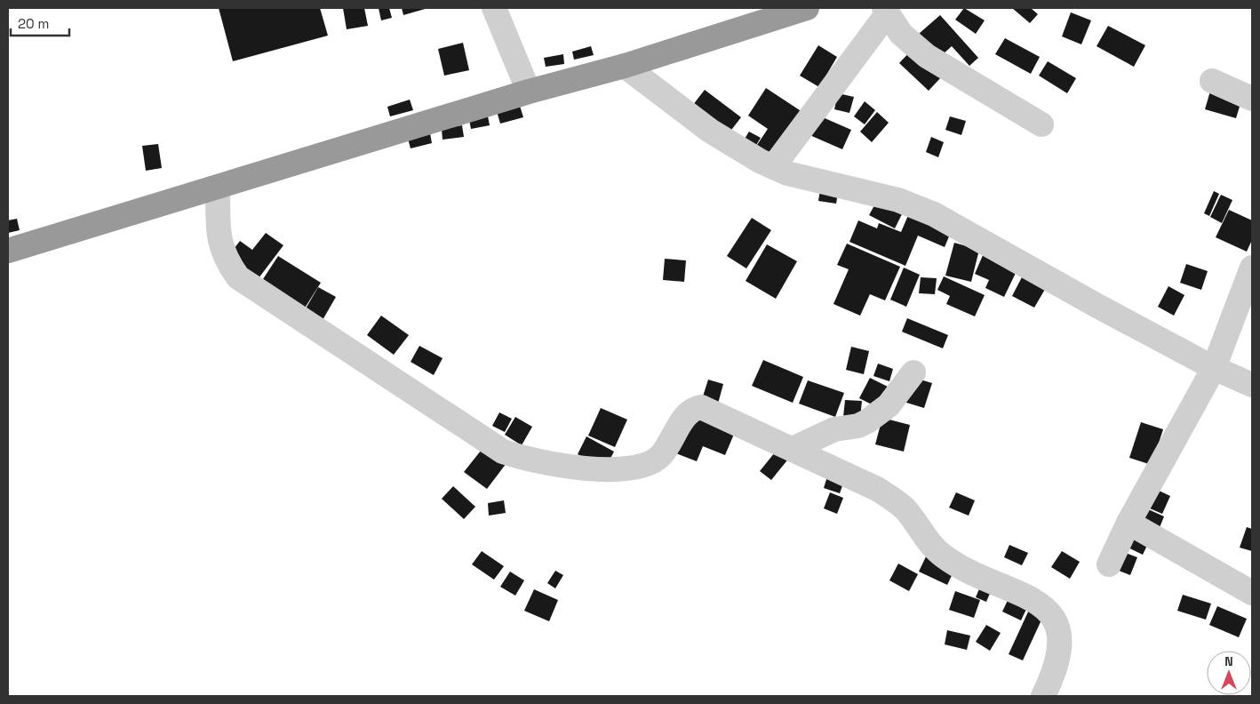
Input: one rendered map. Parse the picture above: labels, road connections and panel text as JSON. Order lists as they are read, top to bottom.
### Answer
{
  "scale_bar": "20 m",
  "north": "top"
}
